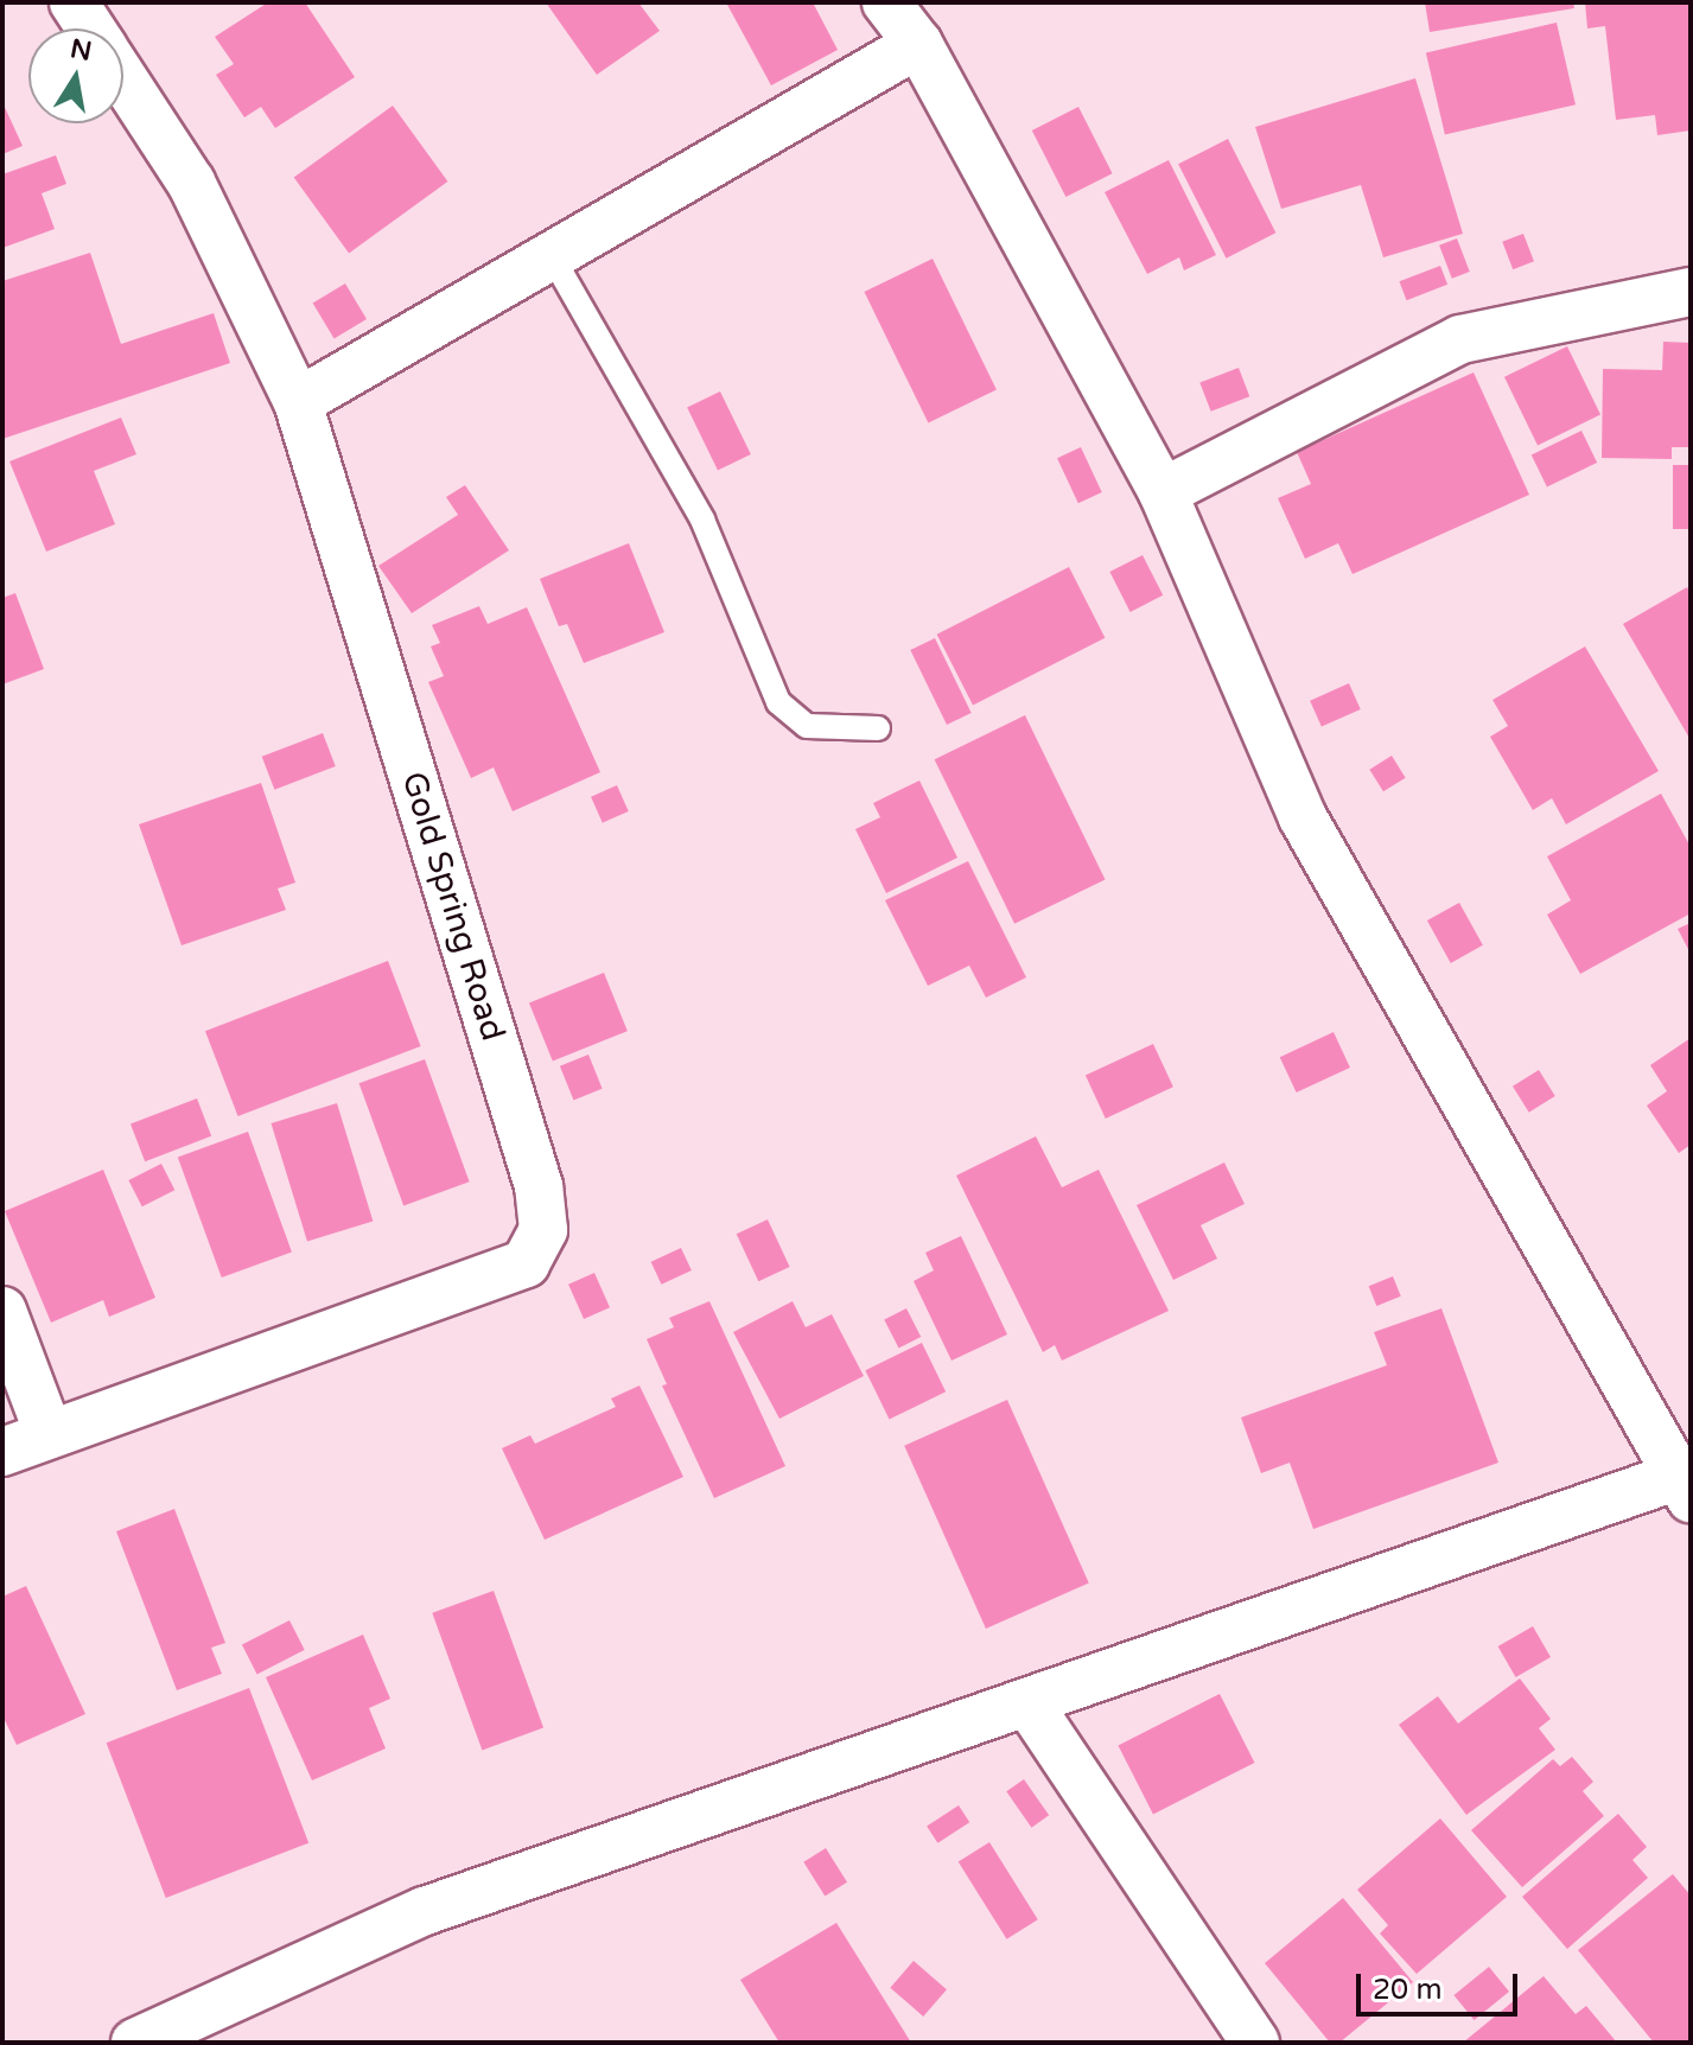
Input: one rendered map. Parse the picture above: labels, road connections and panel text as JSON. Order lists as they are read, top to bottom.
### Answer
{
  "streets": {
    "street": ["Gold Spring Road"]
  },
  "scale_bar": "20 m",
  "north": "top"
}
